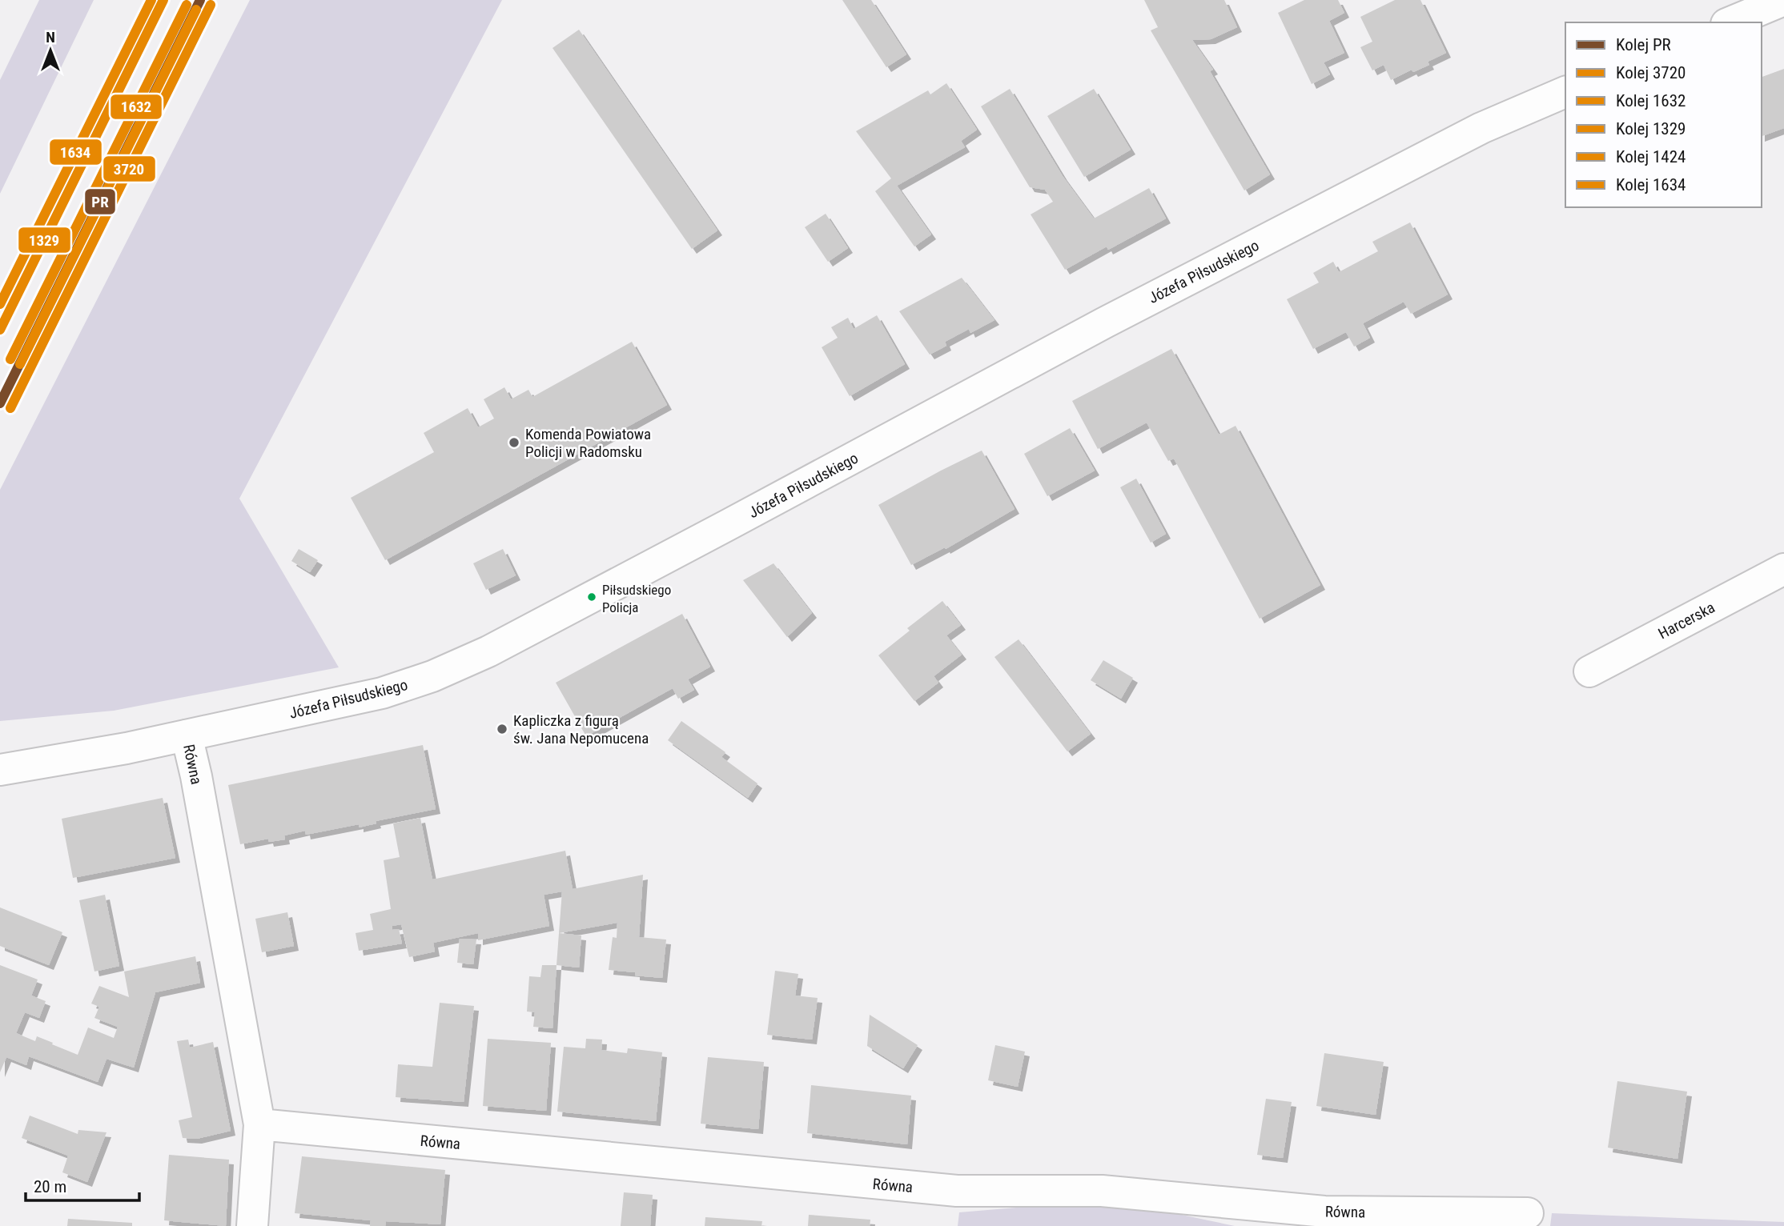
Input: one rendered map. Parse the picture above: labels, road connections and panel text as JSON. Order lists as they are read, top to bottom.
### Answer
{
  "streets": {
    "street": ["Józefa Piłsudskiego", "Harcerska", "Równa"]
  },
  "crossings": [
    ["Józefa Piłsudskiego", "Równa"]
  ],
  "places": ["Komenda Powiatowa Policji w Radomsku", "Piłsudskiego Policja", "Kapliczka z figurą św. Jana Nepomucena"],
  "lines": [
    "rail line PR",
    "rail line 1329",
    "rail line 1634",
    "rail line 3720",
    "rail line 1632",
    "rail line 1424"
  ],
  "legend": [
    "Kolej PR",
    "Kolej 3720",
    "Kolej 1632",
    "Kolej 1329",
    "Kolej 1424",
    "Kolej 1634"
  ],
  "scale_bar": "20 m",
  "north": "top"
}
